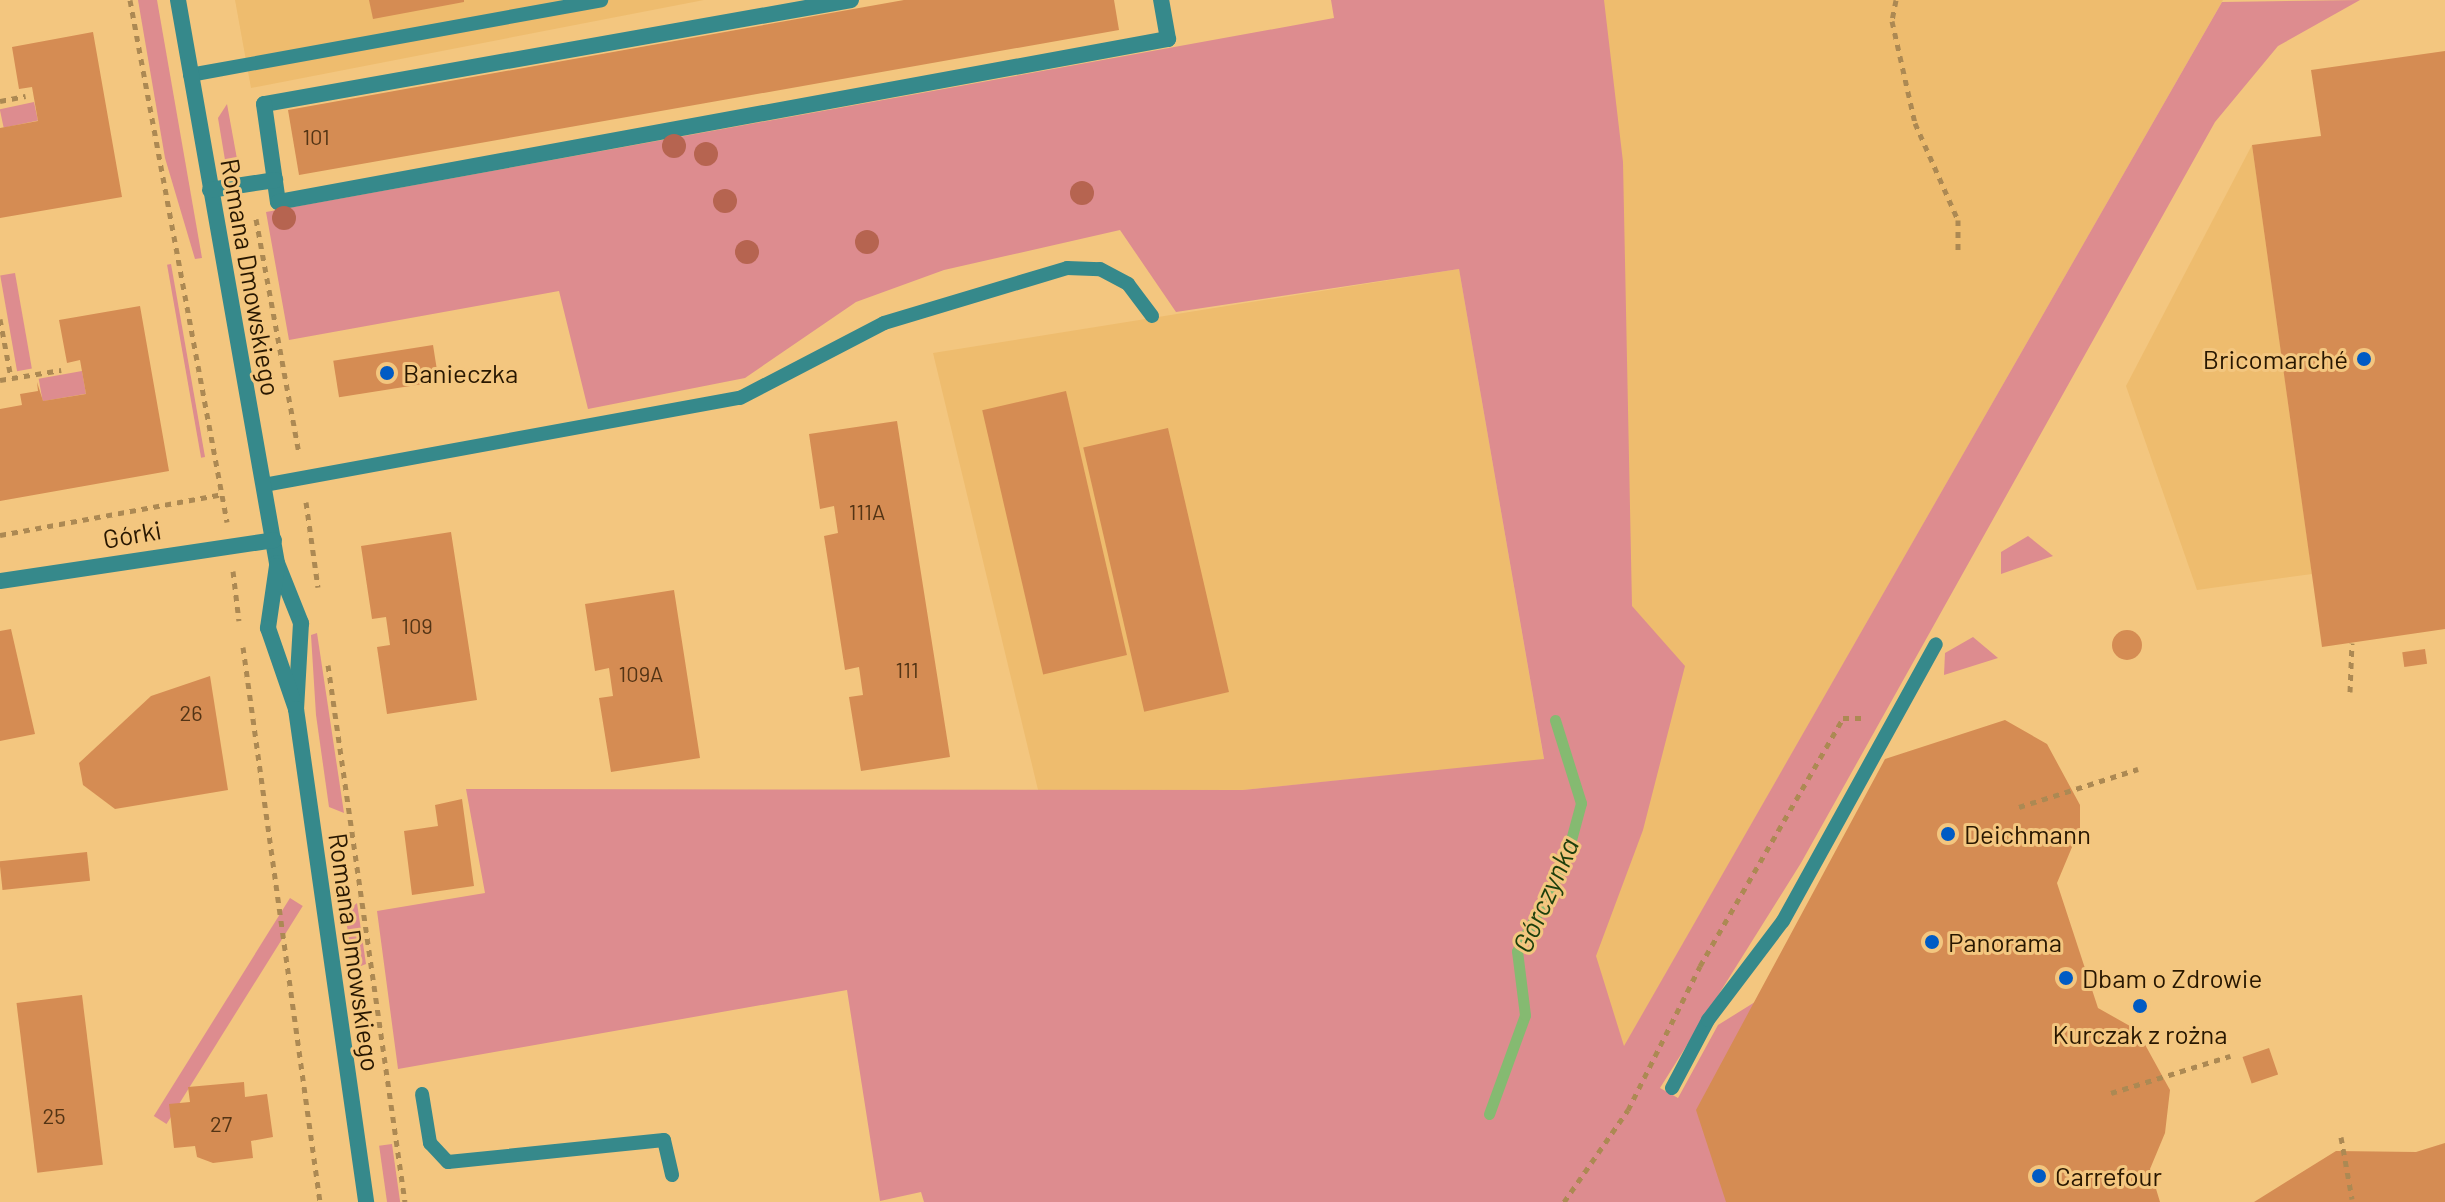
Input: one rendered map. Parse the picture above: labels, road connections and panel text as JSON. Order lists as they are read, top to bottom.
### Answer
{
  "streets": {
    "street": ["Romana Dmowskiego", "Górki"]
  },
  "crossings": [
    ["Romana Dmowskiego", "Górki"]
  ],
  "water": ["Górczynka"],
  "places": [
    "Bricomarché",
    "Banieczka",
    "Deichmann",
    "Panorama",
    "Dbam o Zdrowie",
    "Kurczak z rożna",
    "Carrefour"
  ],
  "house_numbers": [
    "101",
    "111A",
    "109",
    "111",
    "109A",
    "26",
    "25",
    "27"
  ]
}
